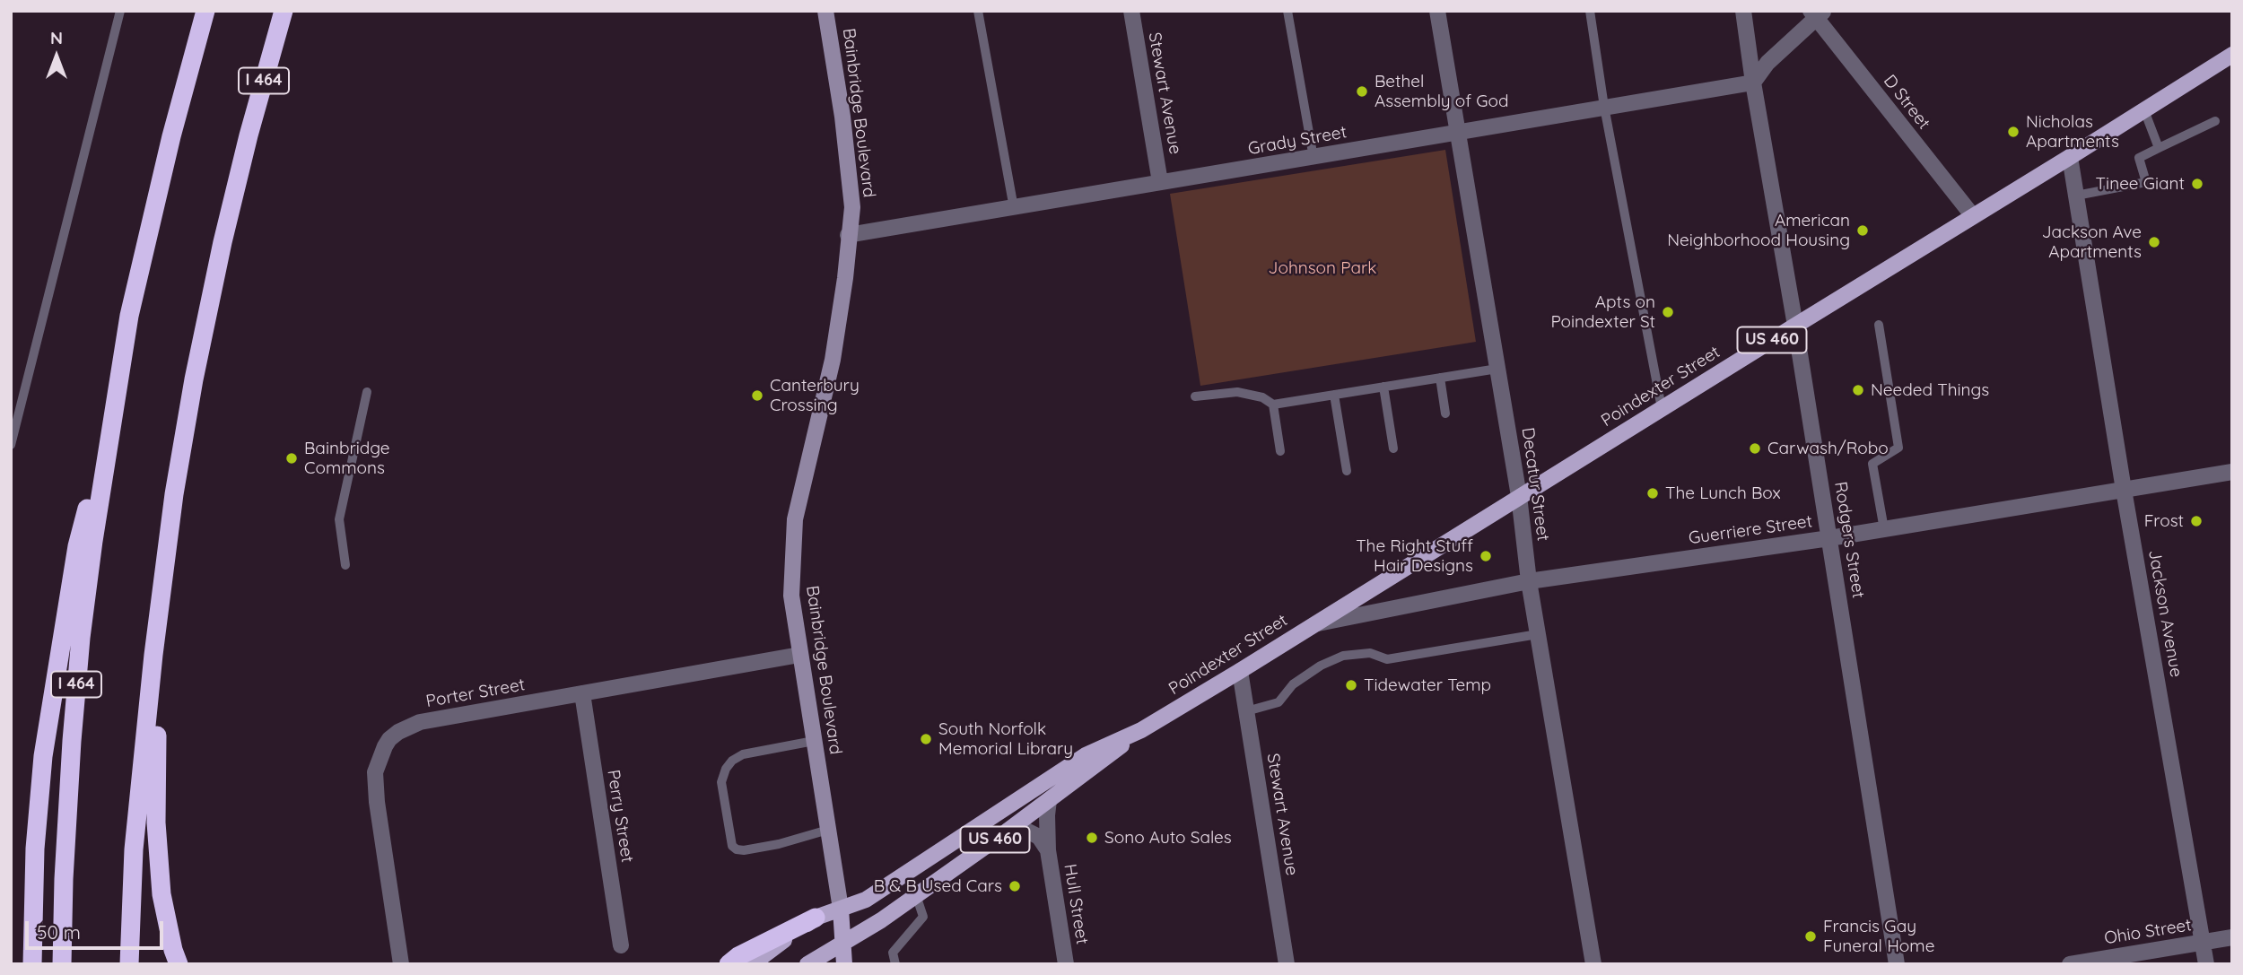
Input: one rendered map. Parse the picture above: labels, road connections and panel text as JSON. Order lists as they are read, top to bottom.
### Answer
{
  "streets": {
    "highway": ["I 464"],
    "main road": ["Bainbridge Boulevard", "US 460", "Poindexter Street"],
    "street": [
      "Stewart Avenue",
      "D Street",
      "Grady Street",
      "Decatur Street",
      "Guerriere Street",
      "Rodgers Street",
      "Jackson Avenue",
      "Porter Street",
      "Perry Street",
      "Hull Street",
      "Ohio Street"
    ]
  },
  "crossings": [
    ["Stewart Avenue", "Grady Street"],
    ["Stewart Avenue", "Poindexter Street"],
    ["D Street", "Poindexter Street"],
    ["Bainbridge Boulevard", "Grady Street"],
    ["Bainbridge Boulevard", "Poindexter Street"],
    ["Bainbridge Boulevard", "Porter Street"],
    ["Grady Street", "Decatur Street"],
    ["Grady Street", "Rodgers Street"],
    ["Poindexter Street", "Decatur Street"],
    ["Poindexter Street", "Guerriere Street"],
    ["Poindexter Street", "Rodgers Street"],
    ["Poindexter Street", "Jackson Avenue"],
    ["Poindexter Street", "Hull Street"],
    ["Decatur Street", "Guerriere Street"],
    ["Guerriere Street", "Rodgers Street"],
    ["Guerriere Street", "Jackson Avenue"],
    ["Jackson Avenue", "Ohio Street"],
    ["Porter Street", "Perry Street"]
  ],
  "parks": ["Johnson Park"],
  "places": [
    "Bethel Assembly of God",
    "Nicholas Apartments",
    "Tinee Giant",
    "American Neighborhood Housing",
    "Jackson Ave Apartments",
    "Apts on Poindexter St",
    "Needed Things",
    "Canterbury Crossing",
    "Carwash/Robo",
    "Bainbridge Commons",
    "The Lunch Box",
    "Frost",
    "The Right Stuff Hair Designs",
    "Tidewater Temp",
    "South Norfolk Memorial Library",
    "Sono Auto Sales",
    "B & B Used Cars",
    "Francis Gay Funeral Home"
  ],
  "scale_bar": "50 m",
  "north": "top"
}
